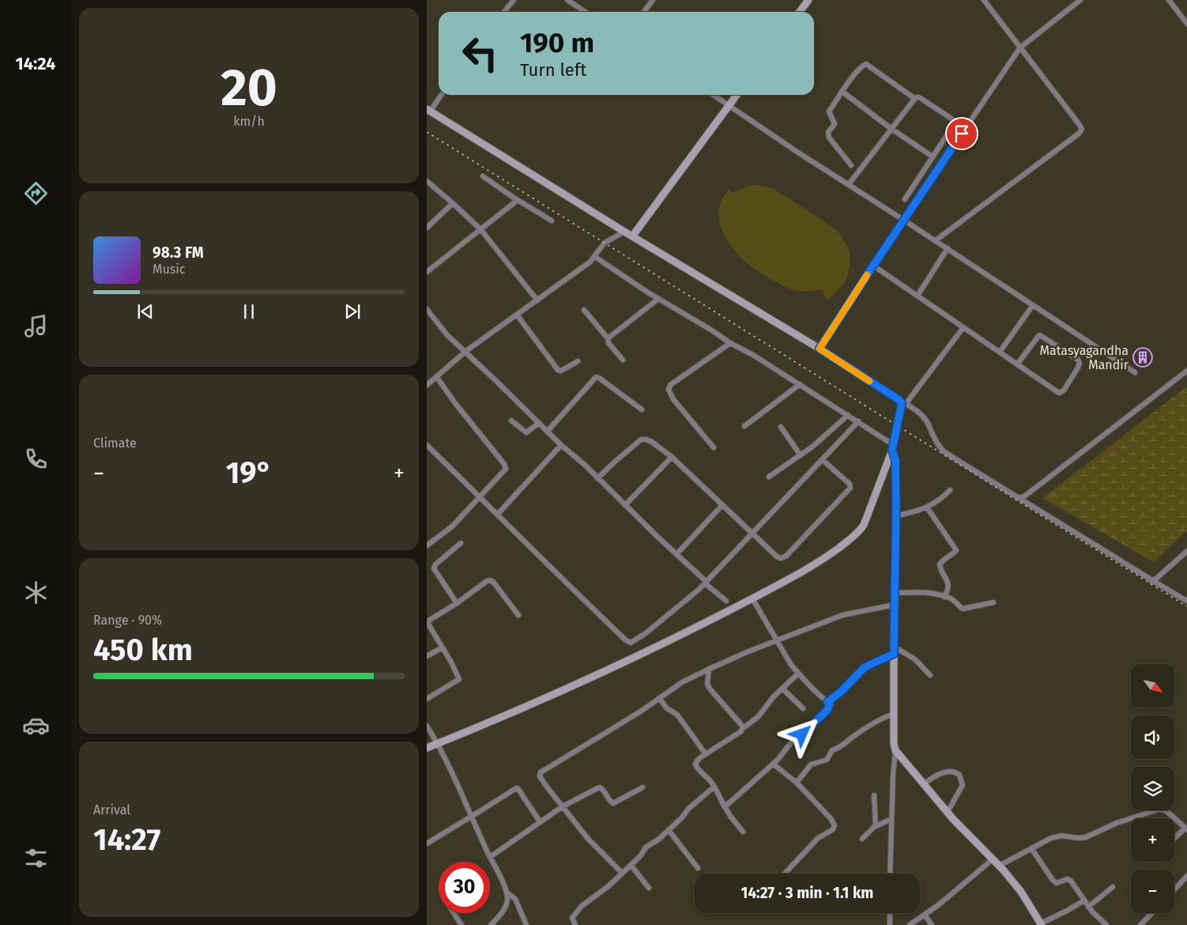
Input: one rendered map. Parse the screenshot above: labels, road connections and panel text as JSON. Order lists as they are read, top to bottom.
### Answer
{
  "places": {
    "building": ["Matasyagandha Mandir"]
  },
  "north": "bottom right",
  "page": {
    "tabs": "14:24",
    "tile": [
      ["20", "km/h"],
      "Climate",
      ["Range · 90%", "450 km"],
      ["Arrival", "14:27"]
    ],
    "turn": ["190 m", "Turn left"],
    "song": ["98.3 FM", "Music"],
    "heat": ["−", "19°", "+"],
    "map_buttons": ["+", "−"],
    "limit": "30",
    "trip": "14:27 · 3 min · 1.1 km"
  }
}
